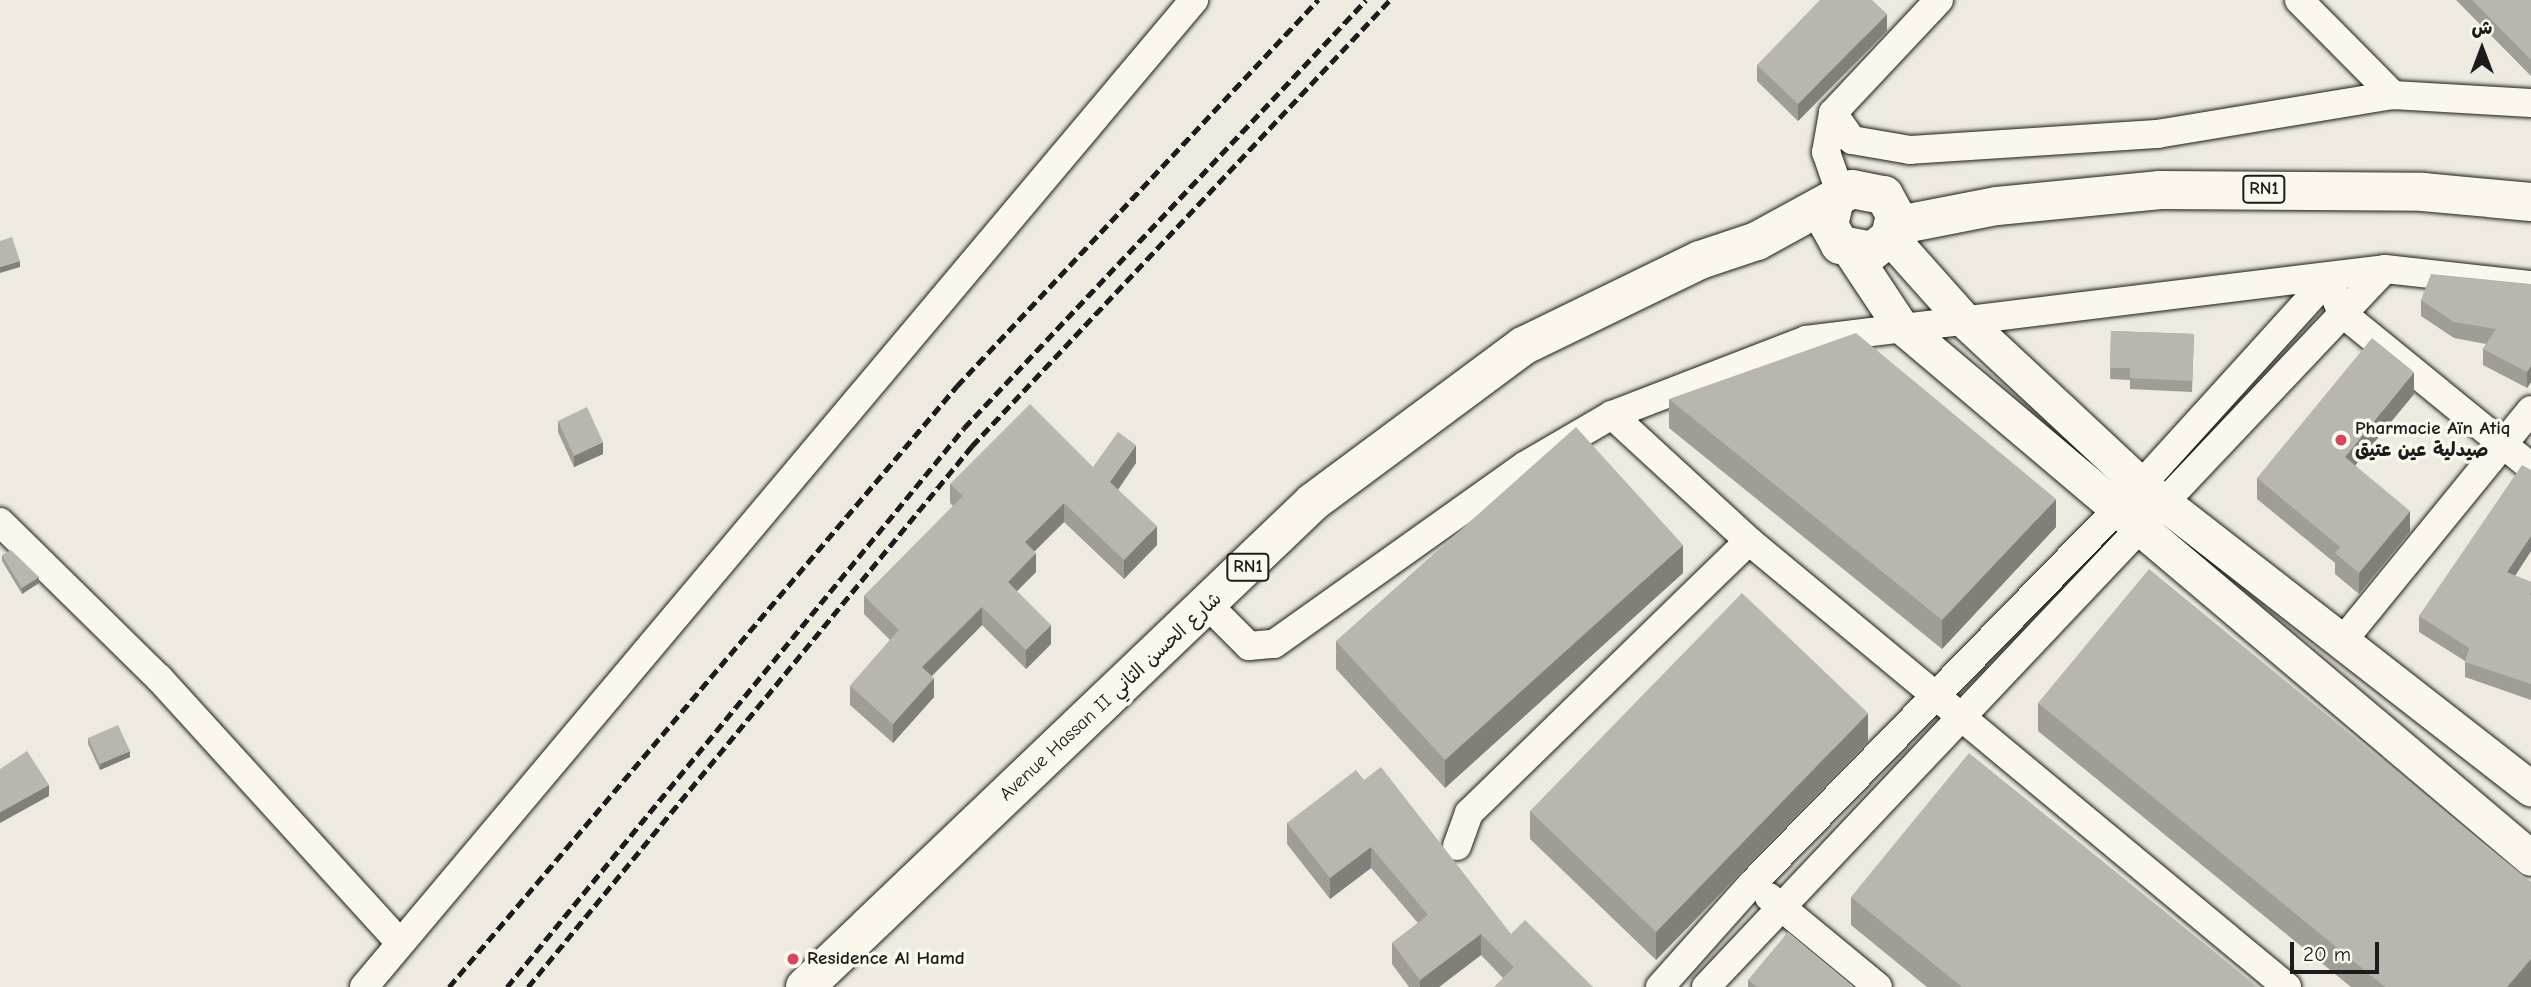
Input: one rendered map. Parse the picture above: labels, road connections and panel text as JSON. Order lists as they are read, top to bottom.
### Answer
{
  "streets": {
    "main road": ["RN1", "Avenue Hassan II شارع الحسن الثاني"]
  },
  "places": ["Pharmacie Aïn Atiq صيدلية عين عتيق", "Residence Al Hamd"],
  "scale_bar": "20 m",
  "north": "top"
}
